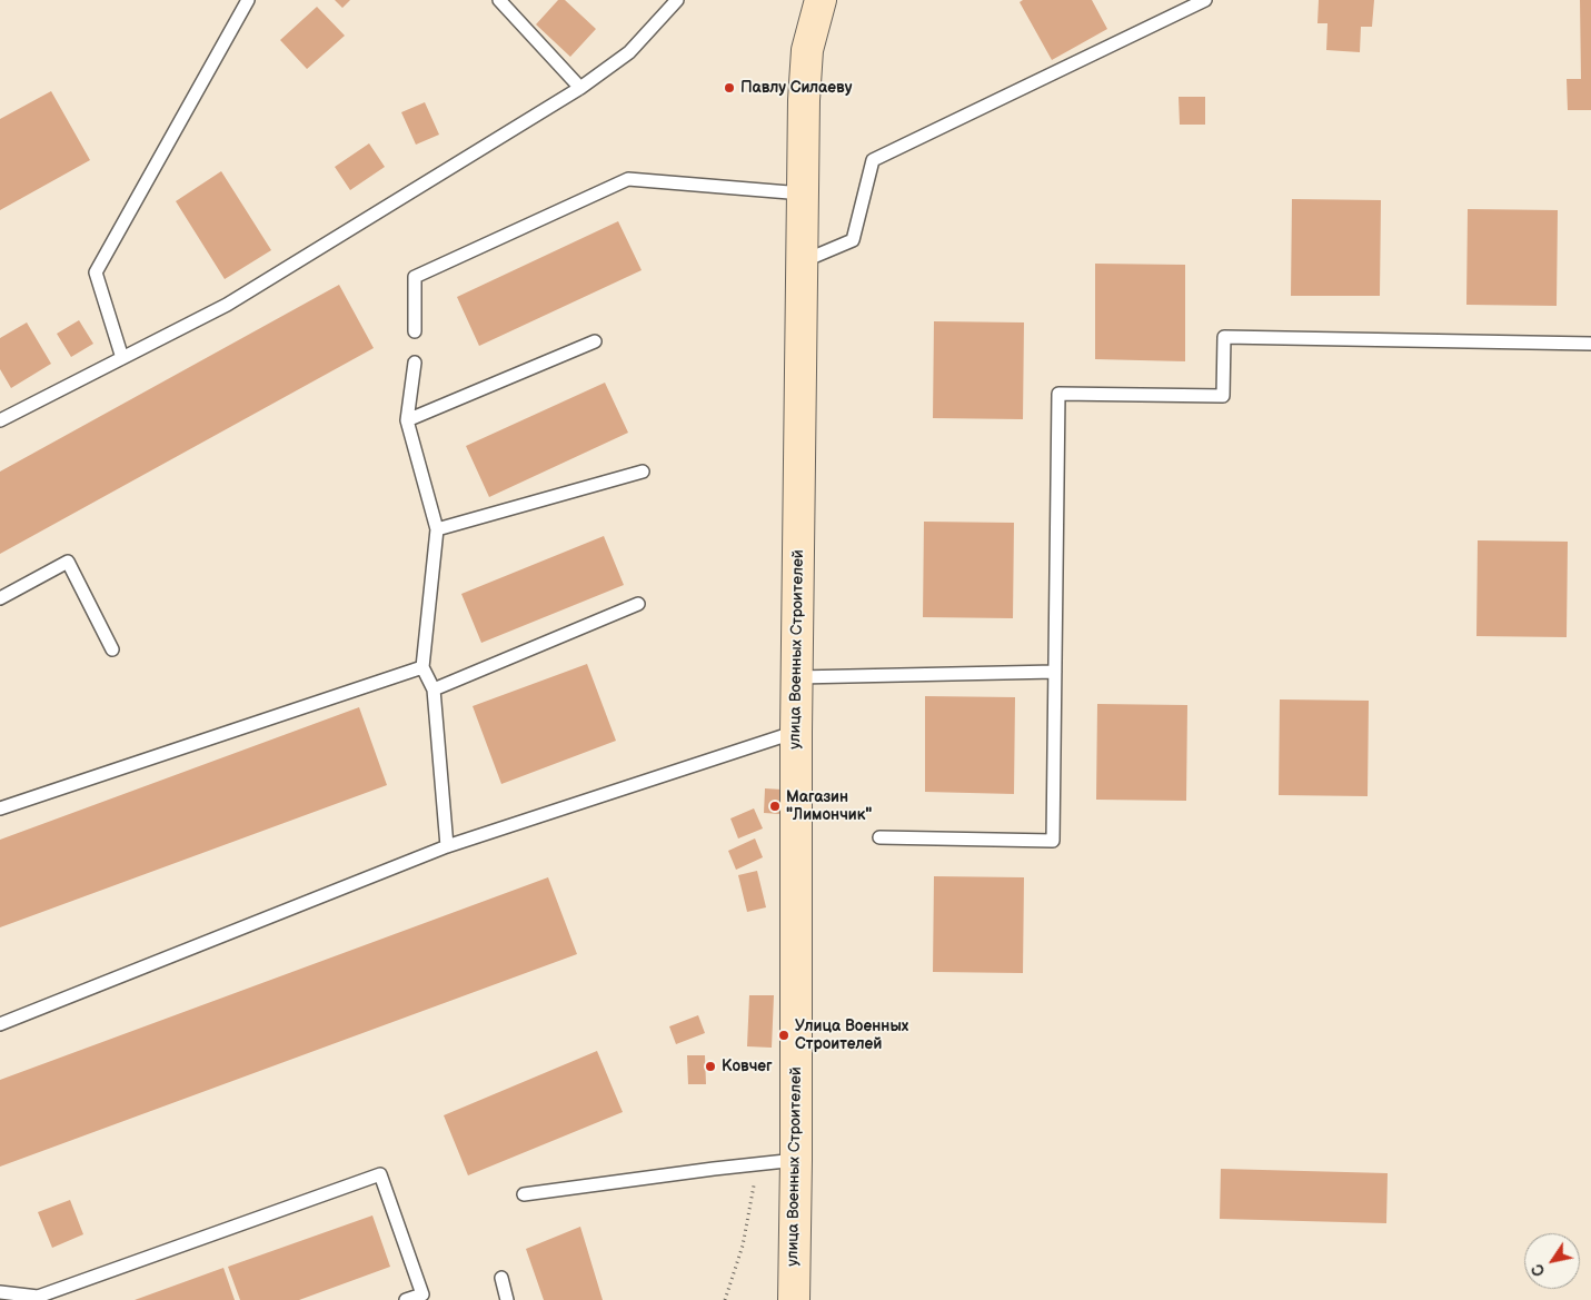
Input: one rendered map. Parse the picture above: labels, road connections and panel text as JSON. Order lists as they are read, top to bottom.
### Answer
{
  "streets": {
    "main road": ["улица Военных Строителей"]
  },
  "places": [
    "Павлу Силаеву",
    "Магазин \"Лимончик\"",
    "Улица Военных Строителей",
    "Ковчег"
  ],
  "north": "bottom left"
}
